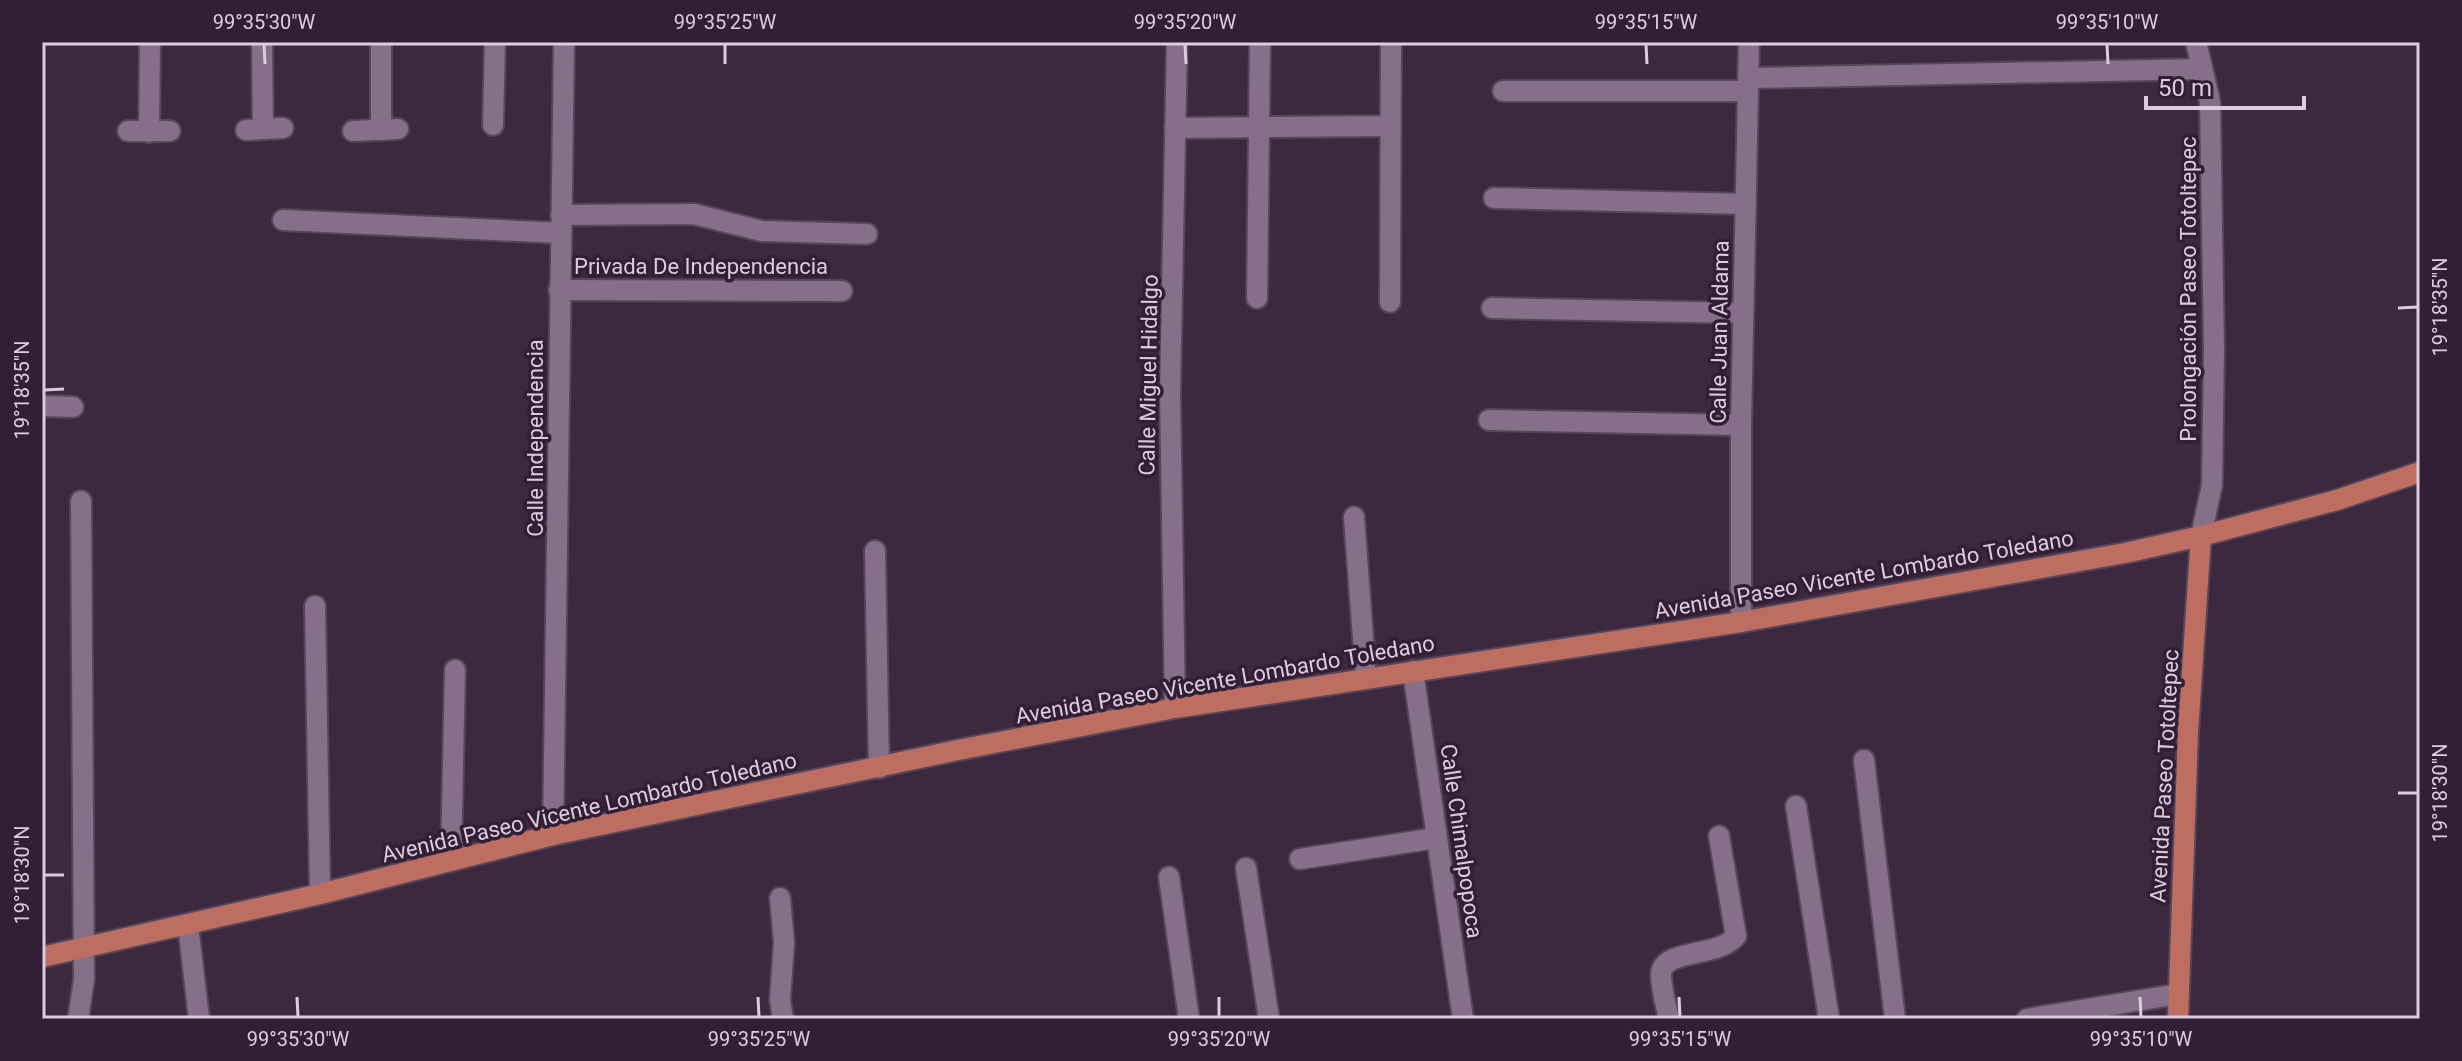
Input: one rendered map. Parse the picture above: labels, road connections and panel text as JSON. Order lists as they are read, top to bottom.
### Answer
{
  "streets": {
    "main road": ["Avenida Paseo Vicente Lombardo Toledano", "Avenida Paseo Totoltepec"],
    "street": [
      "Privada De Independencia",
      "Prolongación Paseo Totoltepec",
      "Calle Juan Aldama",
      "Calle Miguel Hidalgo",
      "Calle Independencia",
      "Calle Chimalpopoca"
    ]
  },
  "crossings": [
    ["Privada De Independencia", "Calle Independencia"],
    ["Prolongación Paseo Totoltepec", "Avenida Paseo Vicente Lombardo Toledano"],
    ["Prolongación Paseo Totoltepec", "Avenida Paseo Totoltepec"],
    ["Calle Juan Aldama", "Avenida Paseo Vicente Lombardo Toledano"],
    ["Calle Miguel Hidalgo", "Avenida Paseo Vicente Lombardo Toledano"],
    ["Calle Independencia", "Avenida Paseo Vicente Lombardo Toledano"],
    ["Avenida Paseo Vicente Lombardo Toledano", "Avenida Paseo Totoltepec"],
    ["Avenida Paseo Vicente Lombardo Toledano", "Calle Chimalpopoca"]
  ],
  "scale_bar": "50 m",
  "coordinates": [
    "99°35'30\"W",
    "99°35'25\"W",
    "99°35'20\"W",
    "99°35'15\"W",
    "99°35'10\"W",
    "19°18'35\"N",
    "19°18'30\"N"
  ]
}
